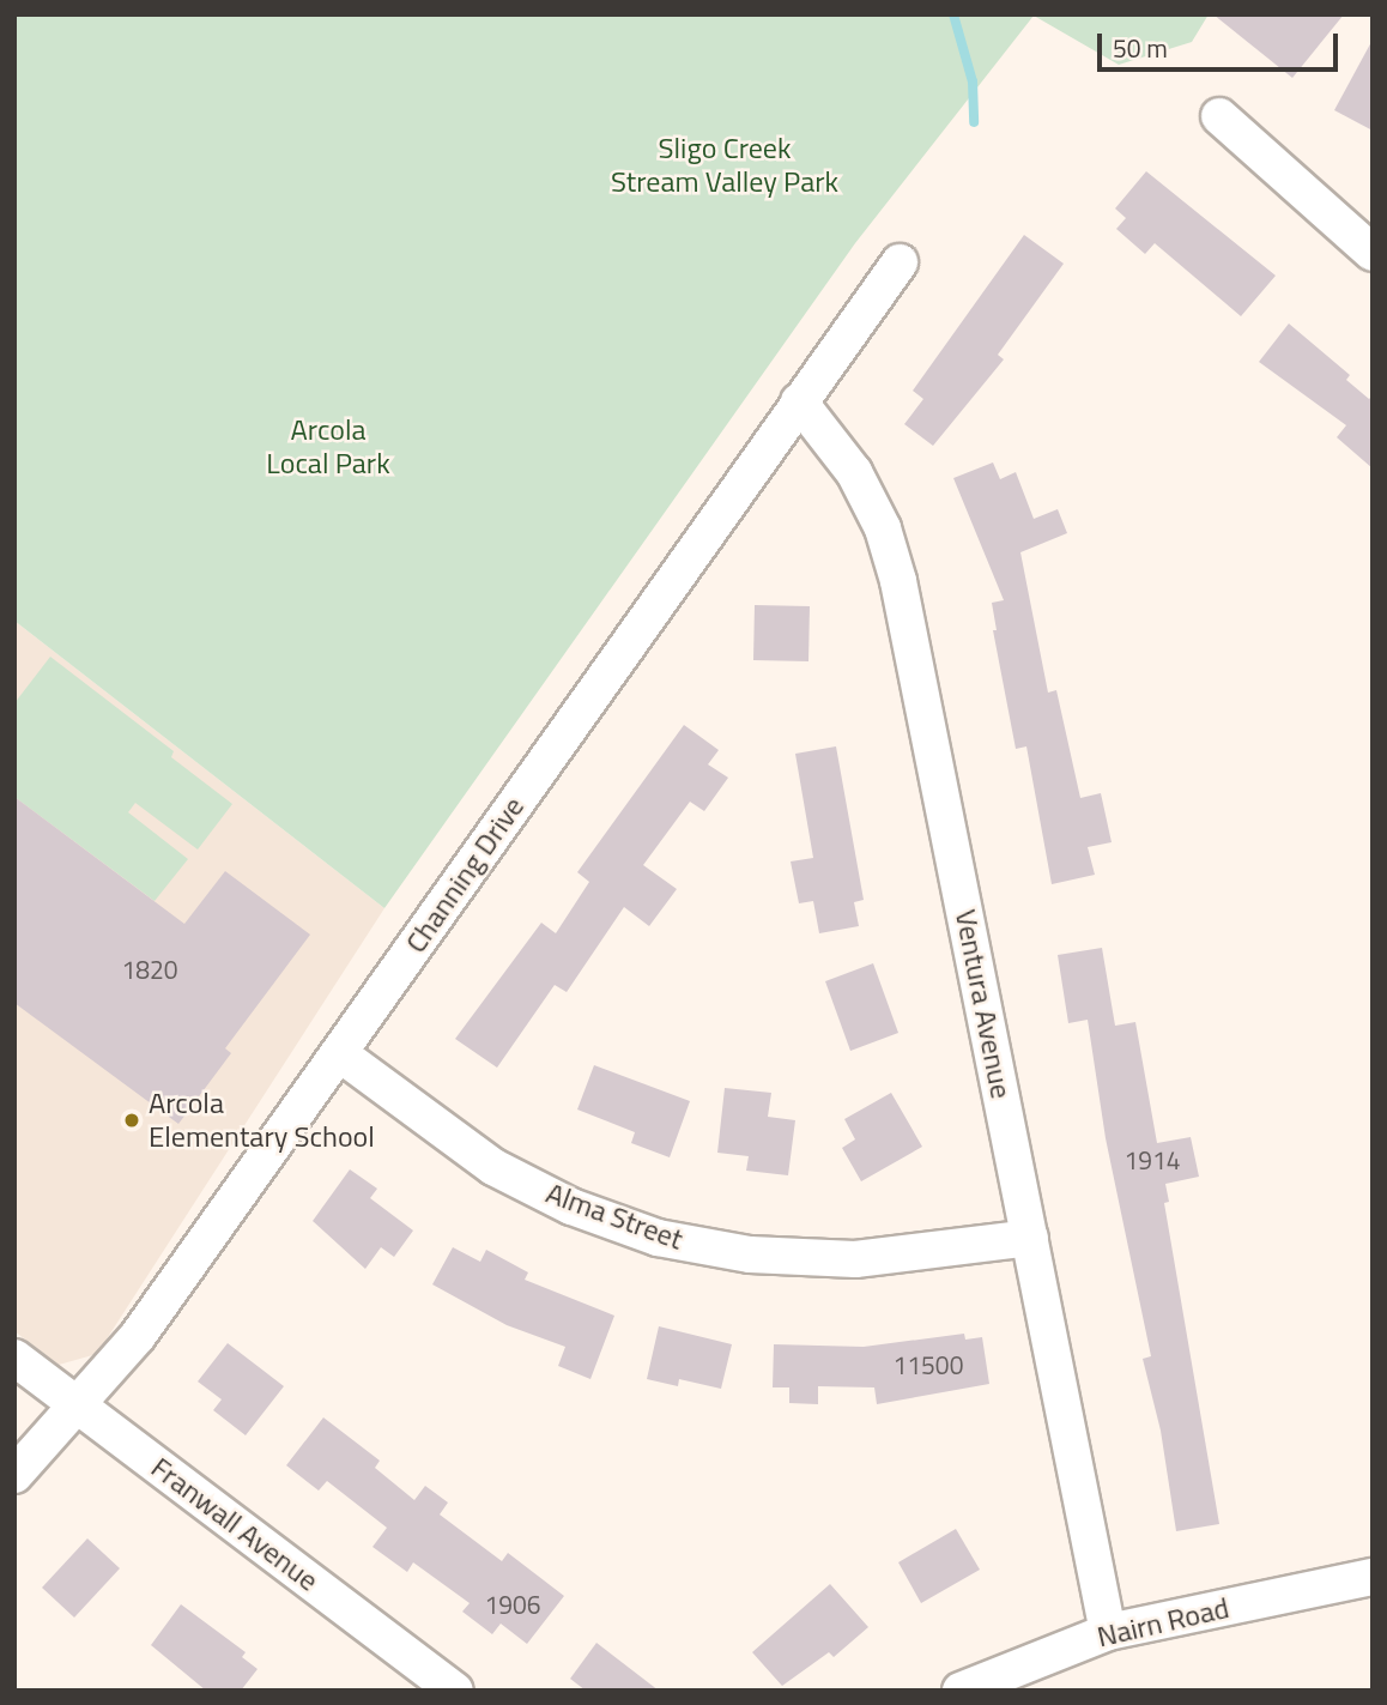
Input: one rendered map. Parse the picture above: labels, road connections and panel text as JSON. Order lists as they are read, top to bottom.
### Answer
{
  "streets": {
    "street": [
      "Channing Drive",
      "Ventura Avenue",
      "Alma Street",
      "Franwall Avenue",
      "Nairn Road"
    ]
  },
  "crossings": [
    ["Channing Drive", "Ventura Avenue"],
    ["Channing Drive", "Alma Street"],
    ["Channing Drive", "Franwall Avenue"],
    ["Ventura Avenue", "Alma Street"],
    ["Ventura Avenue", "Nairn Road"]
  ],
  "parks": ["Sligo Creek Stream Valley Park", "Arcola Local Park"],
  "places": ["Arcola Elementary School"],
  "house_numbers": [
    "1820",
    "1914",
    "11500",
    "1906"
  ],
  "scale_bar": "50 m"
}
